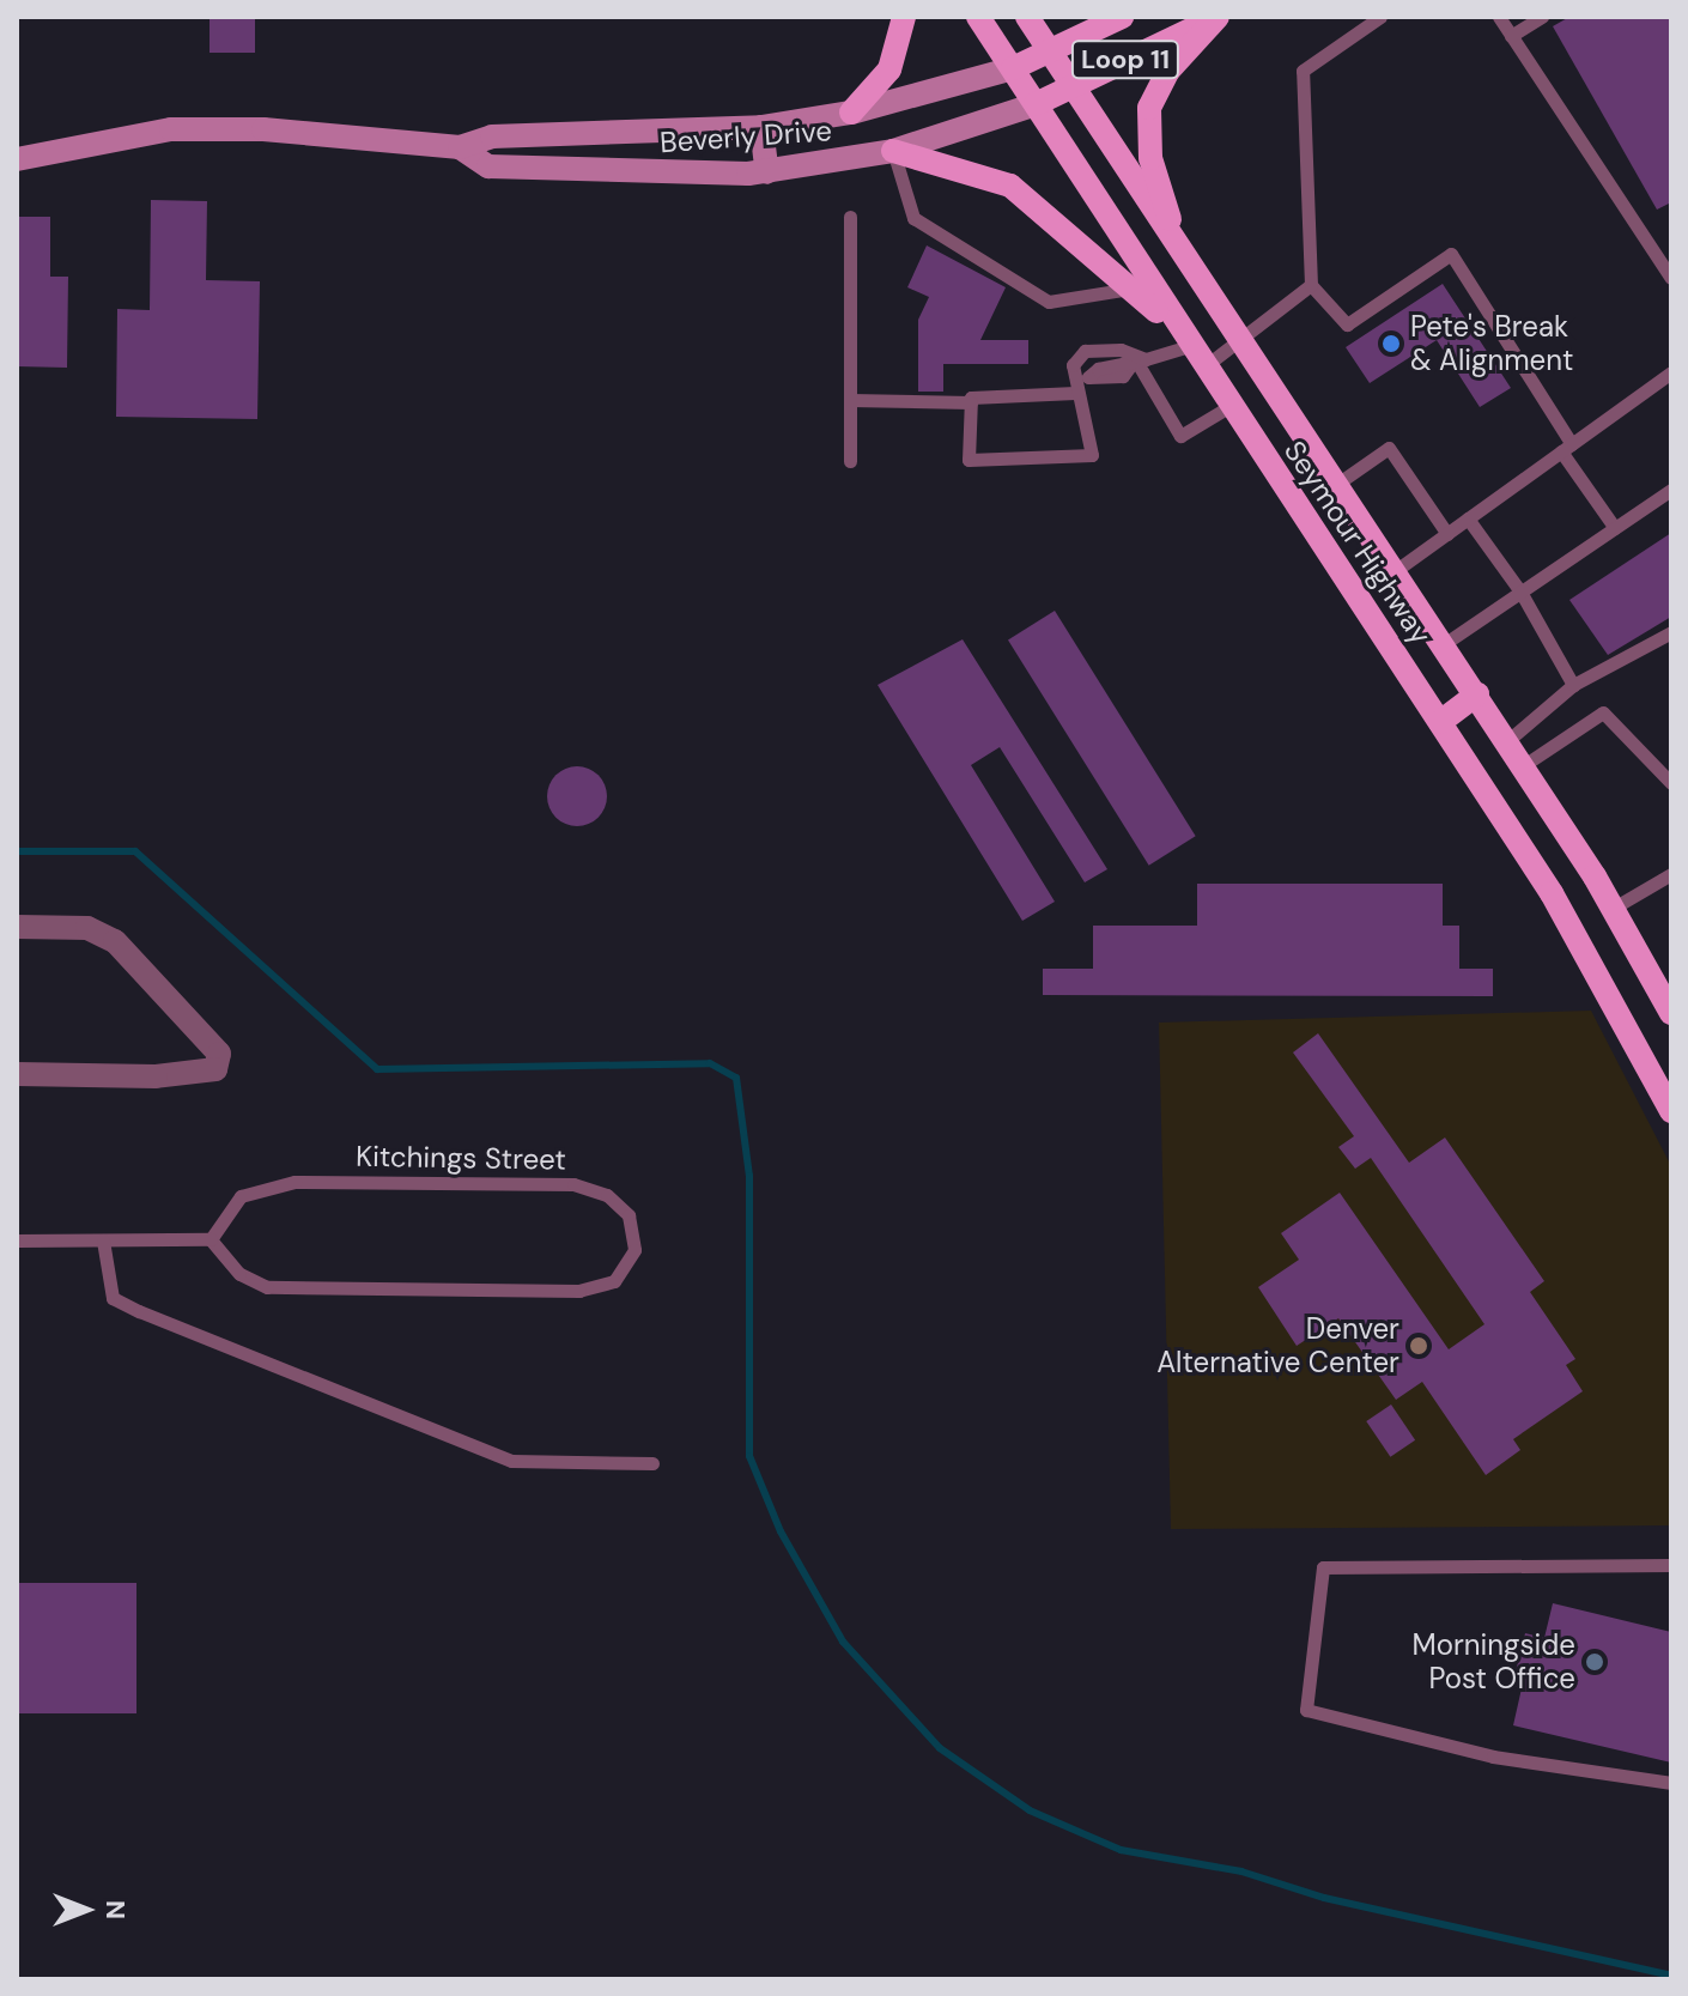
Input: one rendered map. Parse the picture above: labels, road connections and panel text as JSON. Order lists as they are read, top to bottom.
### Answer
{
  "streets": {
    "main road": ["Loop 11", "Seymour Highway"],
    "street": ["Beverly Drive"],
    "lane": ["Kitchings Street"]
  },
  "crossings": [
    ["Loop 11", "Beverly Drive"],
    ["Loop 11", "Seymour Highway"],
    ["Beverly Drive", "Seymour Highway"]
  ],
  "places": ["Pete's Break & Alignment", "Denver Alternative Center", "Morningside Post Office"],
  "north": "right"
}
